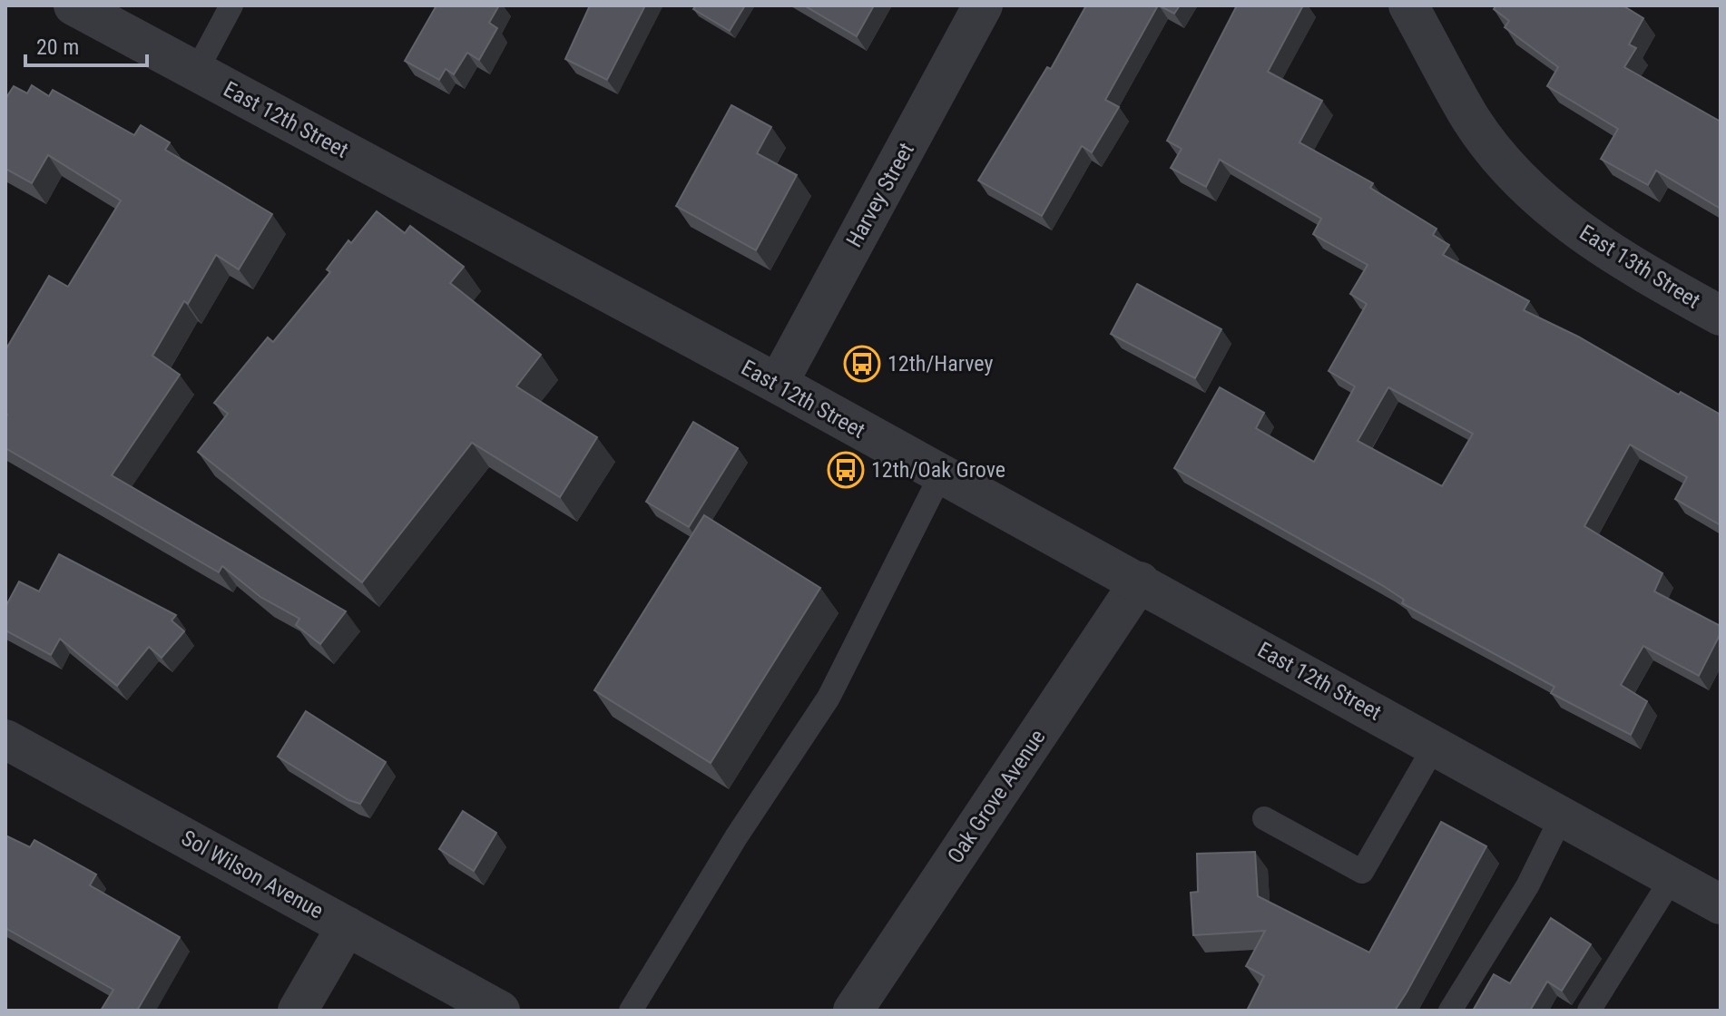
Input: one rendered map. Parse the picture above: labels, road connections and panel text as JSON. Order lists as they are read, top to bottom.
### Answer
{
  "streets": {
    "street": [
      "East 12th Street",
      "Harvey Street",
      "East 13th Street",
      "Oak Grove Avenue",
      "Sol Wilson Avenue"
    ]
  },
  "crossings": [
    ["East 12th Street", "Harvey Street"],
    ["East 12th Street", "Oak Grove Avenue"]
  ],
  "places": {
    "bus stop": ["12th/Harvey", "12th/Oak Grove"]
  },
  "scale_bar": "20 m"
}
